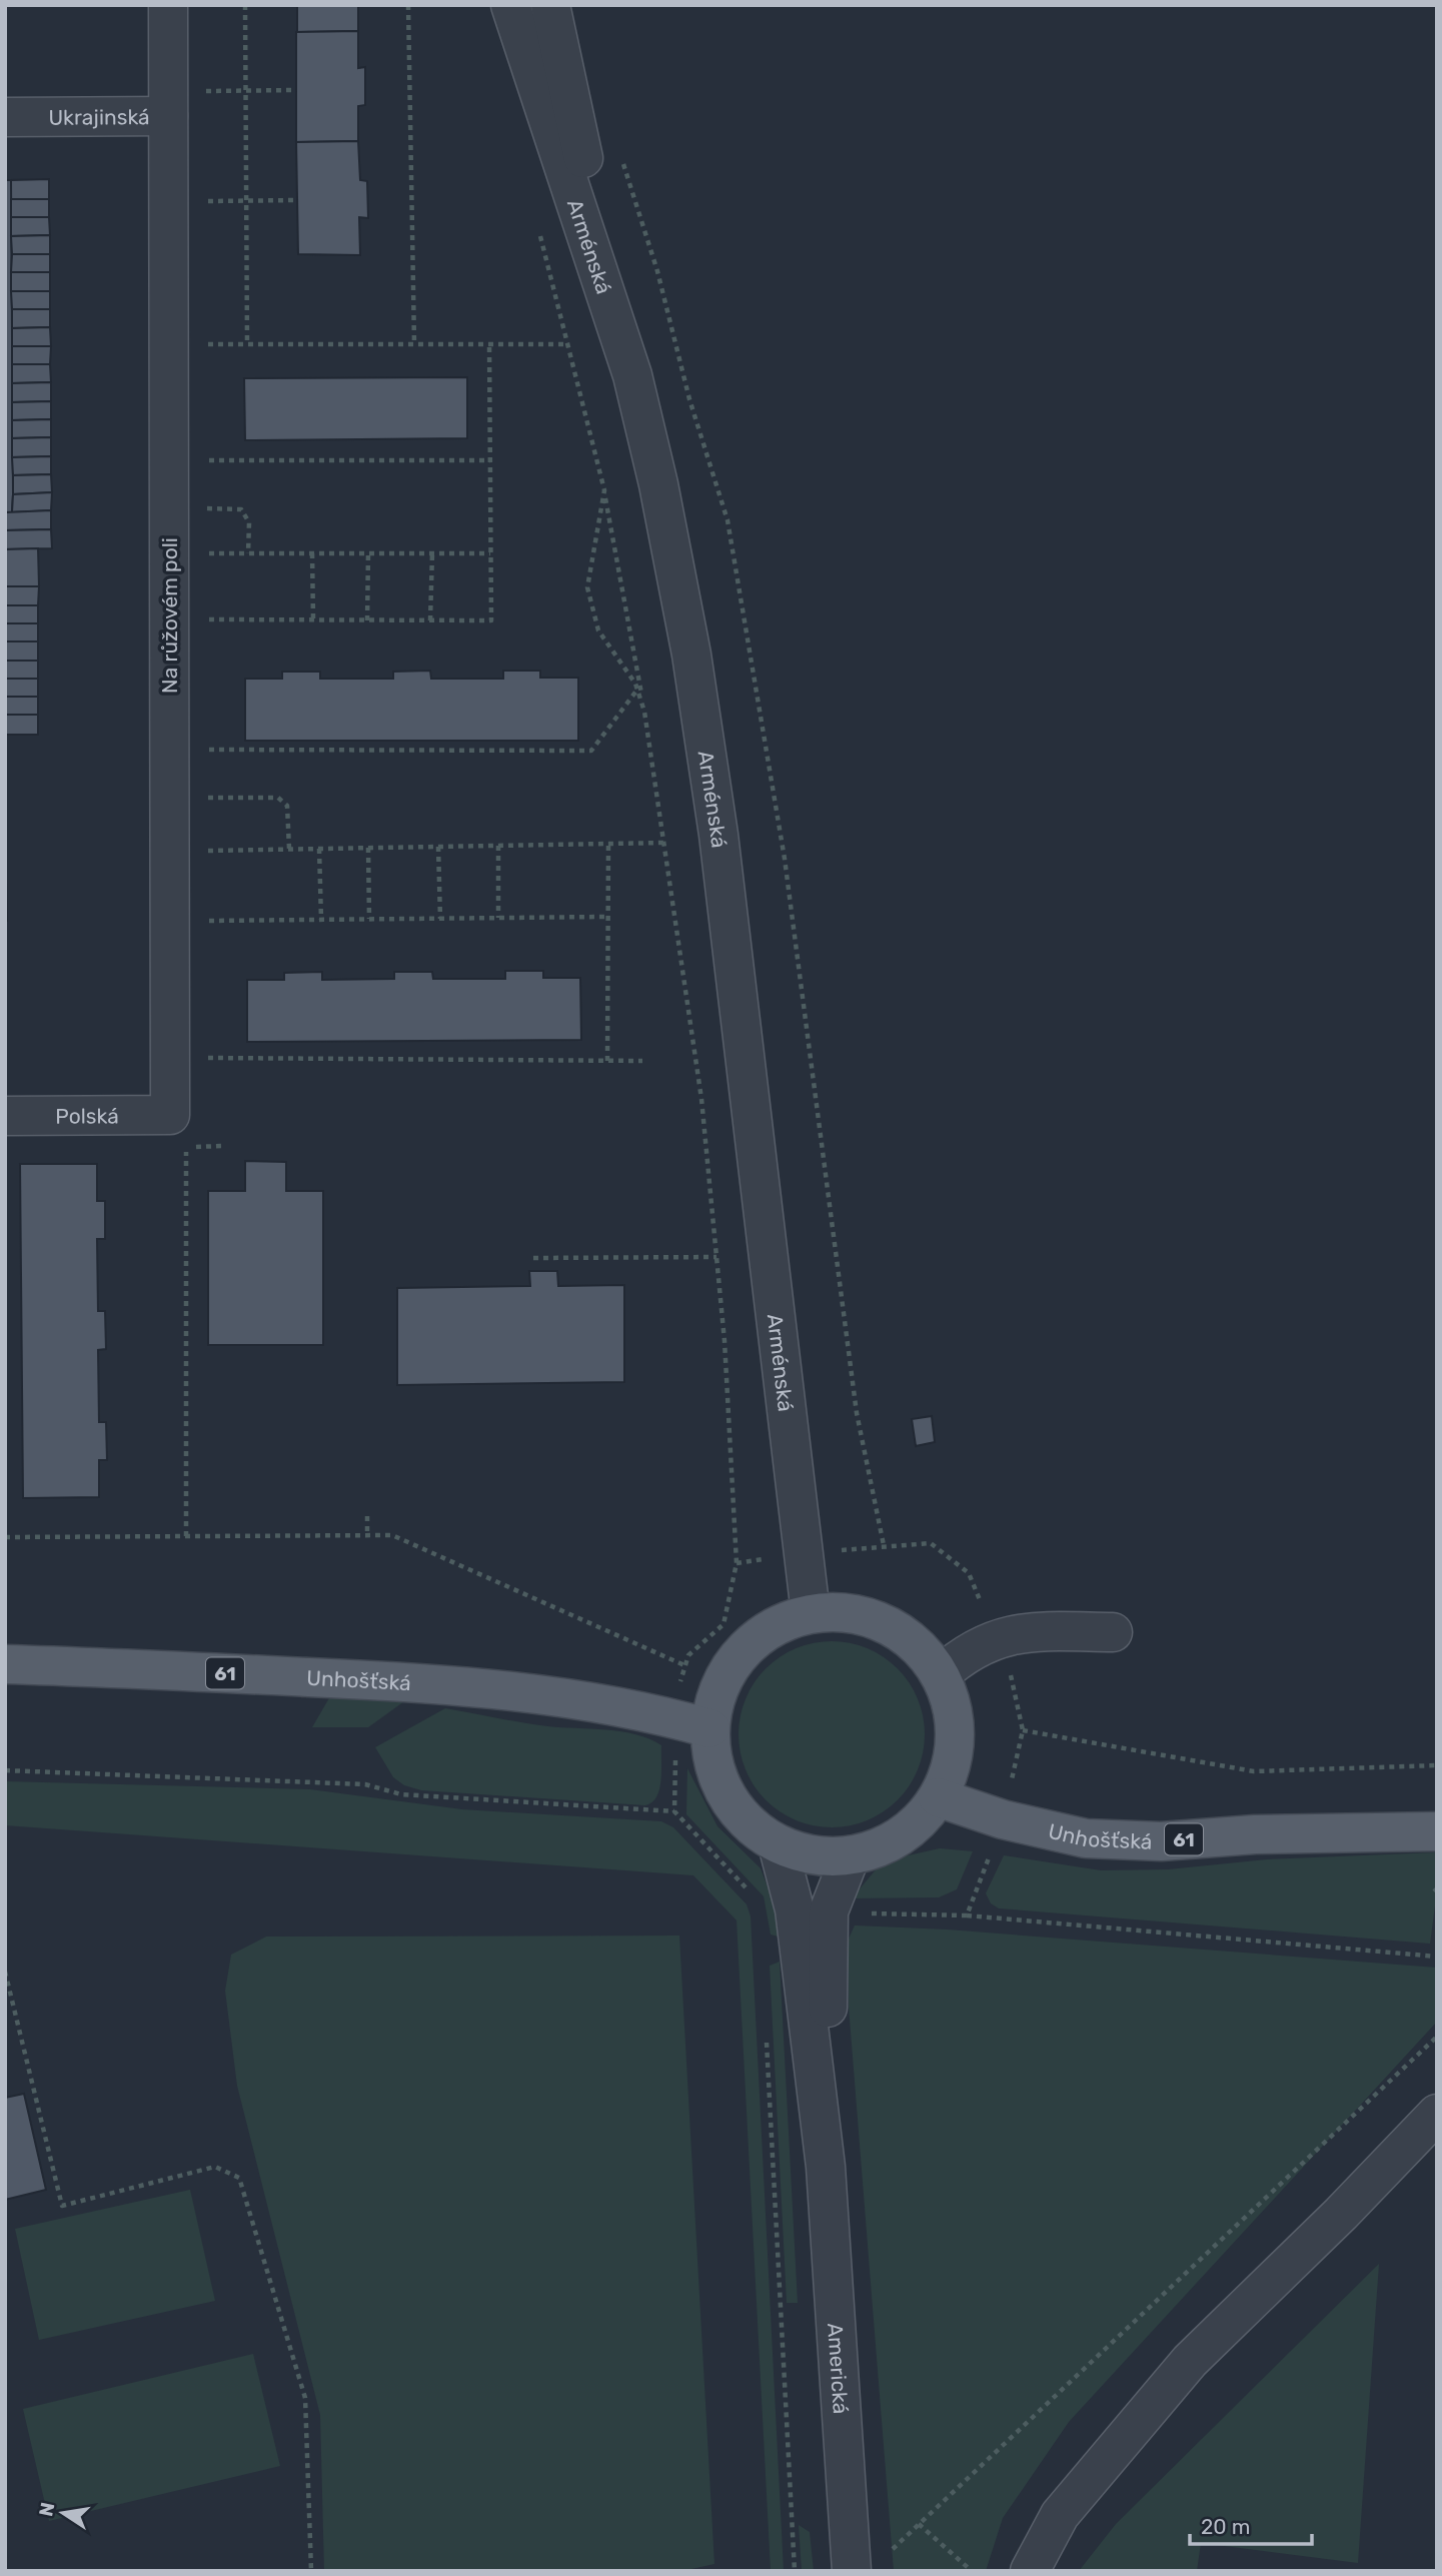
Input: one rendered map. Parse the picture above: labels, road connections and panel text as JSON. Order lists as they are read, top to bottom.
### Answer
{
  "streets": {
    "main road": ["61", "Unhošťská"],
    "street": [
      "Ukrajinská",
      "Arménská",
      "Na růžovém poli",
      "Polská",
      "Americká"
    ]
  },
  "crossings": [
    ["Ukrajinská", "Na růžovém poli"],
    ["Arménská", "Unhošťská"],
    ["Arménská", "Americká"],
    ["Na růžovém poli", "Polská"],
    ["Unhošťská", "Americká"]
  ],
  "scale_bar": "20 m",
  "north": "left"
}
